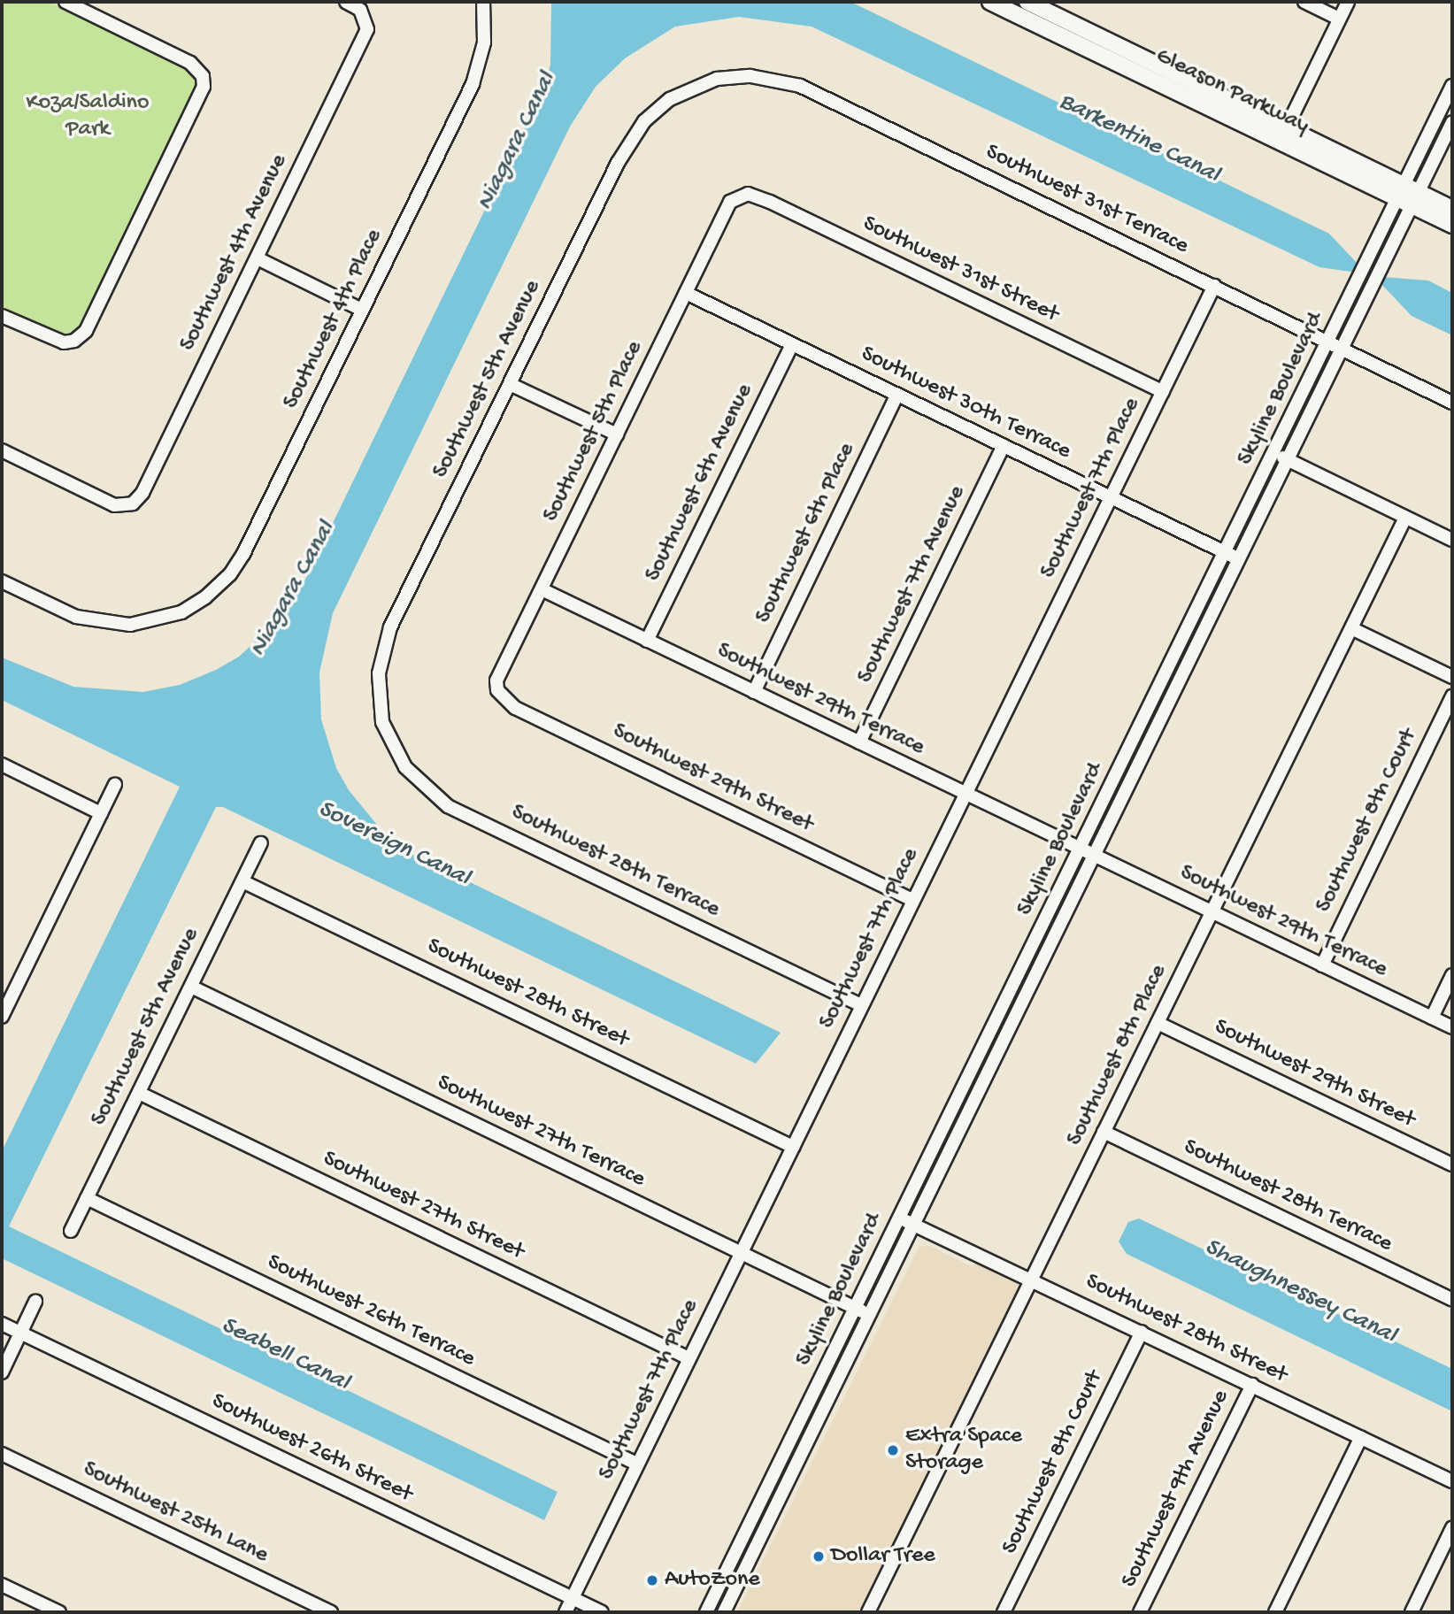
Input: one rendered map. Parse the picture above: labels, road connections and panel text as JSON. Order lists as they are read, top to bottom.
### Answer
{
  "streets": {
    "main road": ["Gleason Parkway"],
    "street": [
      "Southwest 31st Terrace",
      "Southwest 4th Avenue",
      "Southwest 31st Street",
      "Southwest 4th Place",
      "Southwest 5th Avenue",
      "Skyline Boulevard",
      "Southwest 30th Terrace",
      "Southwest 5th Place",
      "Southwest 6th Avenue",
      "Southwest 7th Place",
      "Southwest 6th Place",
      "Southwest 7th Avenue",
      "Southwest 29th Terrace",
      "Southwest 29th Street",
      "Southwest 8th Court",
      "Southwest 28th Terrace",
      "Southwest 28th Street",
      "Southwest 8th Place",
      "Southwest 27th Terrace",
      "Southwest 27th Street",
      "Southwest 26th Terrace",
      "Southwest 26th Street",
      "Southwest 9th Avenue",
      "Southwest 25th Lane"
    ]
  },
  "crossings": [
    ["Gleason Parkway", "Skyline Boulevard"],
    ["Southwest 31st Terrace", "Southwest 5th Avenue"],
    ["Southwest 31st Terrace", "Skyline Boulevard"],
    ["Southwest 31st Terrace", "Southwest 7th Place"],
    ["Southwest 31st Street", "Southwest 5th Place"],
    ["Southwest 31st Street", "Southwest 7th Place"],
    ["Southwest 5th Avenue", "Southwest 28th Terrace"],
    ["Southwest 5th Avenue", "Southwest 28th Street"],
    ["Southwest 5th Avenue", "Southwest 27th Terrace"],
    ["Southwest 5th Avenue", "Southwest 27th Street"],
    ["Southwest 5th Avenue", "Southwest 26th Terrace"],
    ["Skyline Boulevard", "Southwest 30th Terrace"],
    ["Skyline Boulevard", "Southwest 29th Terrace"],
    ["Skyline Boulevard", "Southwest 28th Street"],
    ["Skyline Boulevard", "Southwest 27th Terrace"],
    ["Southwest 30th Terrace", "Southwest 5th Place"],
    ["Southwest 30th Terrace", "Southwest 6th Avenue"],
    ["Southwest 30th Terrace", "Southwest 7th Place"],
    ["Southwest 30th Terrace", "Southwest 6th Place"],
    ["Southwest 30th Terrace", "Southwest 7th Avenue"],
    ["Southwest 5th Place", "Southwest 29th Terrace"],
    ["Southwest 5th Place", "Southwest 29th Street"],
    ["Southwest 6th Avenue", "Southwest 29th Terrace"],
    ["Southwest 7th Place", "Southwest 29th Terrace"],
    ["Southwest 7th Place", "Southwest 29th Street"],
    ["Southwest 7th Place", "Southwest 28th Terrace"],
    ["Southwest 7th Place", "Southwest 28th Street"],
    ["Southwest 7th Place", "Southwest 27th Terrace"],
    ["Southwest 7th Place", "Southwest 27th Street"],
    ["Southwest 7th Place", "Southwest 26th Terrace"],
    ["Southwest 7th Place", "Southwest 26th Street"],
    ["Southwest 6th Place", "Southwest 29th Terrace"],
    ["Southwest 7th Avenue", "Southwest 29th Terrace"],
    ["Southwest 29th Terrace", "Southwest 8th Court"],
    ["Southwest 29th Terrace", "Southwest 8th Place"],
    ["Southwest 29th Street", "Southwest 8th Place"],
    ["Southwest 8th Court", "Southwest 28th Street"],
    ["Southwest 28th Terrace", "Southwest 8th Place"],
    ["Southwest 28th Street", "Southwest 8th Place"],
    ["Southwest 28th Street", "Southwest 9th Avenue"]
  ],
  "water": [
    "Barkentine Canal",
    "Niagara Canal",
    "Sovereign Canal",
    "Shaughnessey Canal",
    "Seabell Canal"
  ],
  "parks": ["Koza/Saldino Park"],
  "places": ["Extra Space Storage", "Dollar Tree", "AutoZone"]
}
